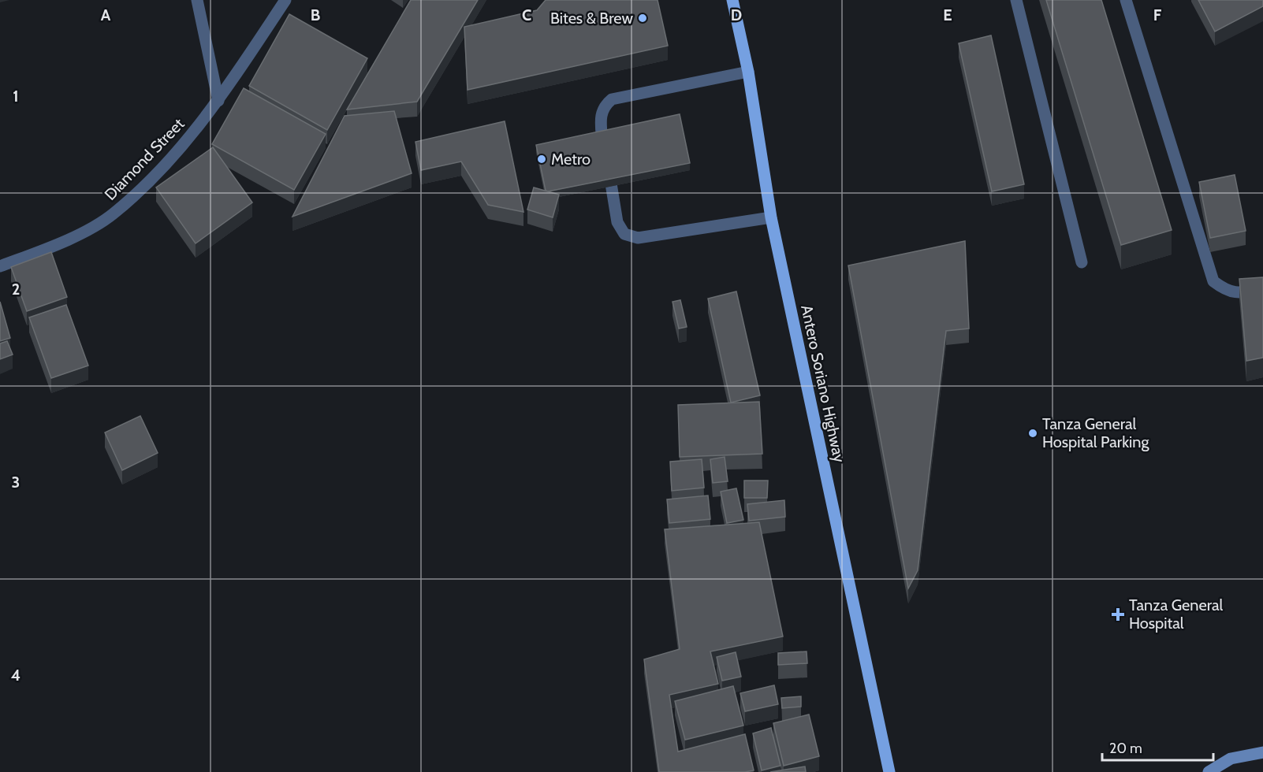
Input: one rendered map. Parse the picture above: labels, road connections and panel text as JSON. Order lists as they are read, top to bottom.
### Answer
{
  "streets": {
    "main road": ["Antero Soriano Highway"],
    "street": ["Diamond Street"]
  },
  "places": {
    "other": ["Bites & Brew", "Metro", "Tanza General Hospital Parking"],
    "health": ["Tanza General Hospital"]
  },
  "scale_bar": "20 m",
  "grid": {
    "columns": [
      "A",
      "B",
      "C",
      "D",
      "E",
      "F"
    ],
    "rows": [
      "1",
      "2",
      "3",
      "4"
    ]
  }
}
